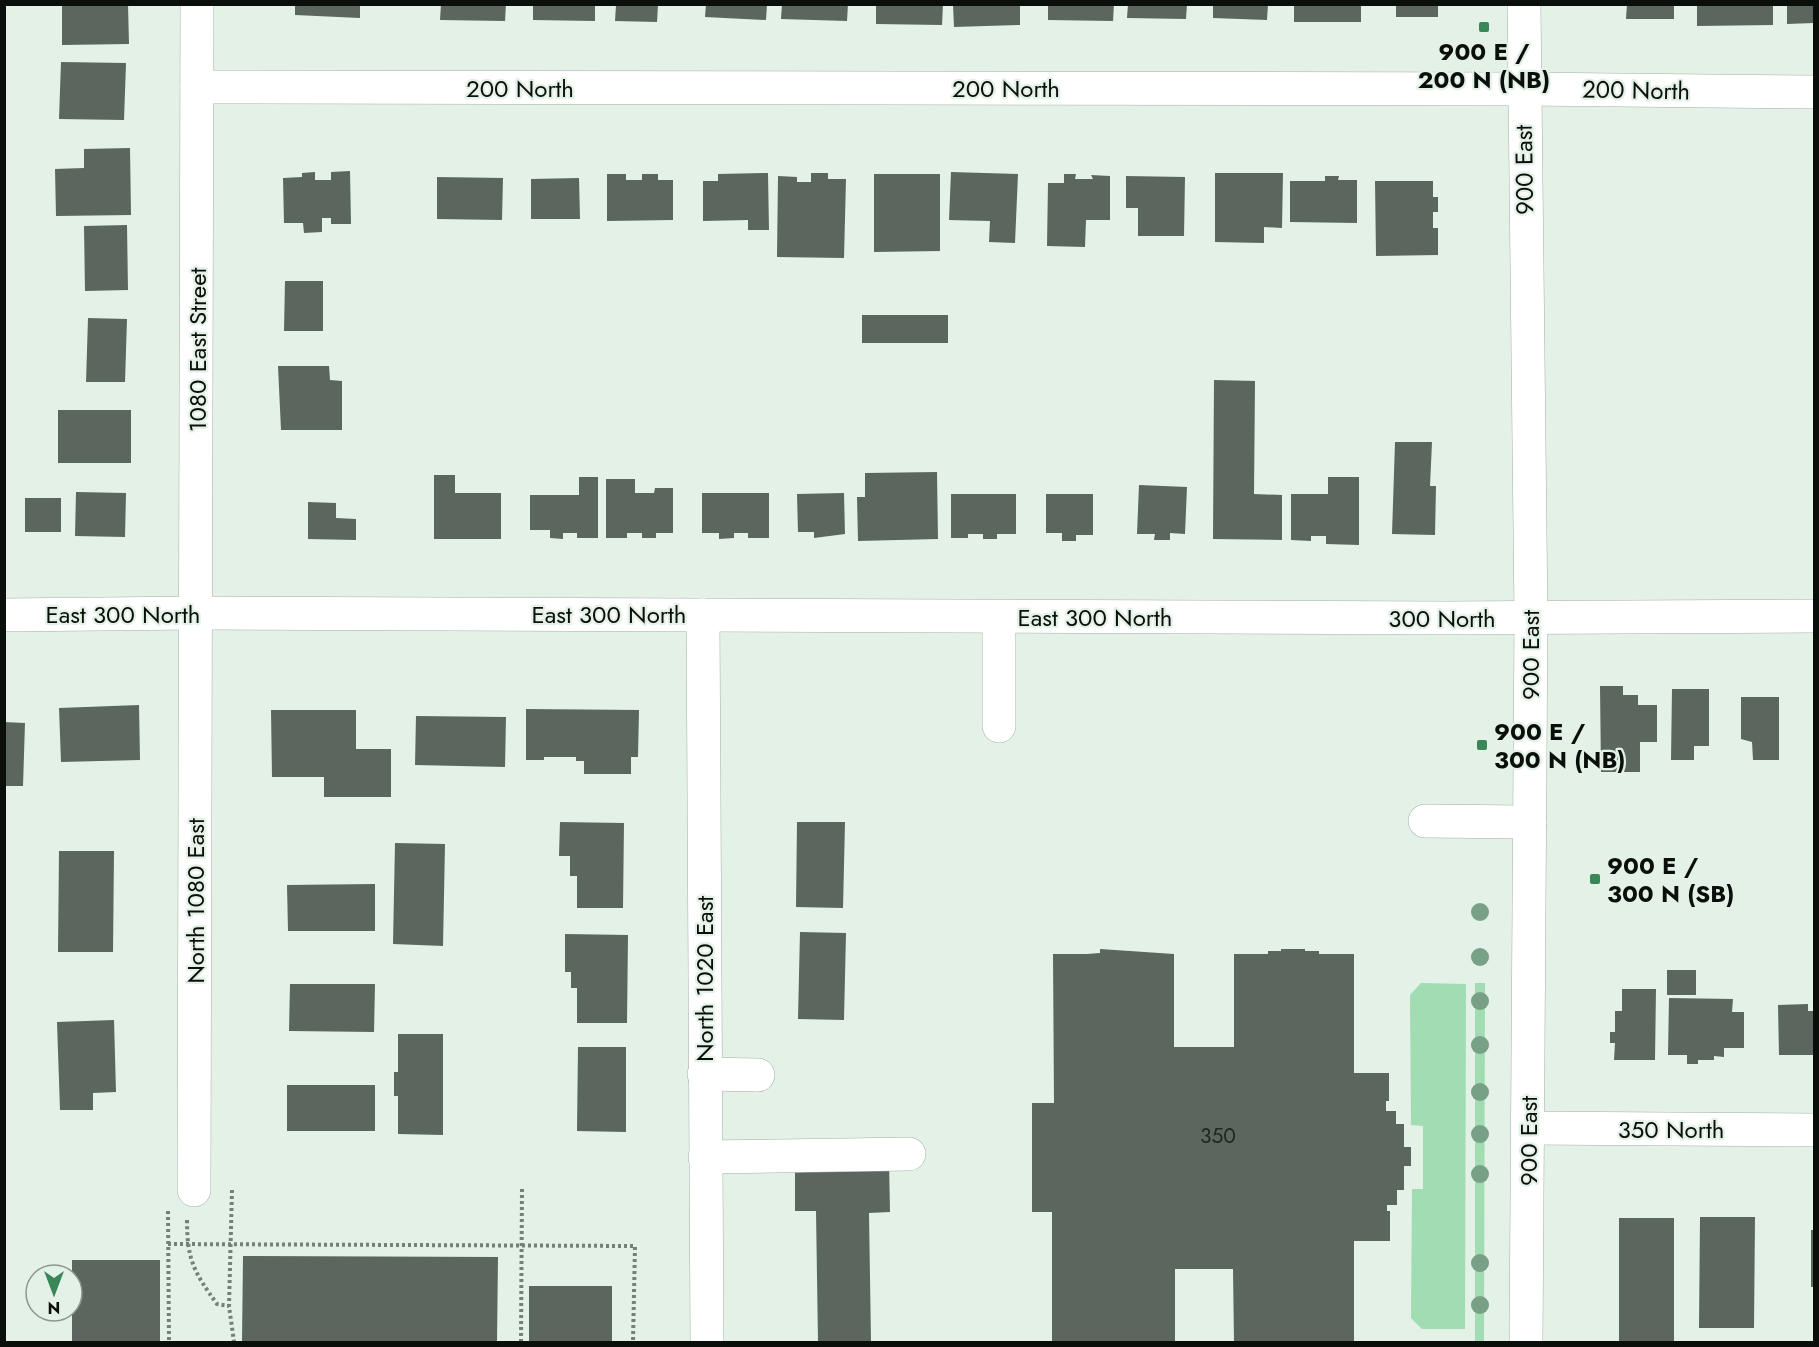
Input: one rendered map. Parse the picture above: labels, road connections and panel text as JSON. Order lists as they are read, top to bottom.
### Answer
{
  "streets": {
    "street": [
      "200 North",
      "900 East",
      "1080 East Street",
      "East 300 North",
      "300 North",
      "North 1080 East",
      "North 1020 East",
      "350 North"
    ]
  },
  "crossings": [
    ["200 North", "900 East"],
    ["200 North", "1080 East Street"],
    ["900 East", "300 North"],
    ["900 East", "350 North"],
    ["1080 East Street", "East 300 North"],
    ["1080 East Street", "North 1080 East"],
    ["East 300 North", "300 North"],
    ["East 300 North", "North 1080 East"],
    ["East 300 North", "North 1020 East"]
  ],
  "places": {
    "transit": ["900 E / 200 N (NB)", "900 E / 300 N (NB)", "900 E / 300 N (SB)"]
  },
  "house_numbers": ["350"],
  "north": "bottom"
}
